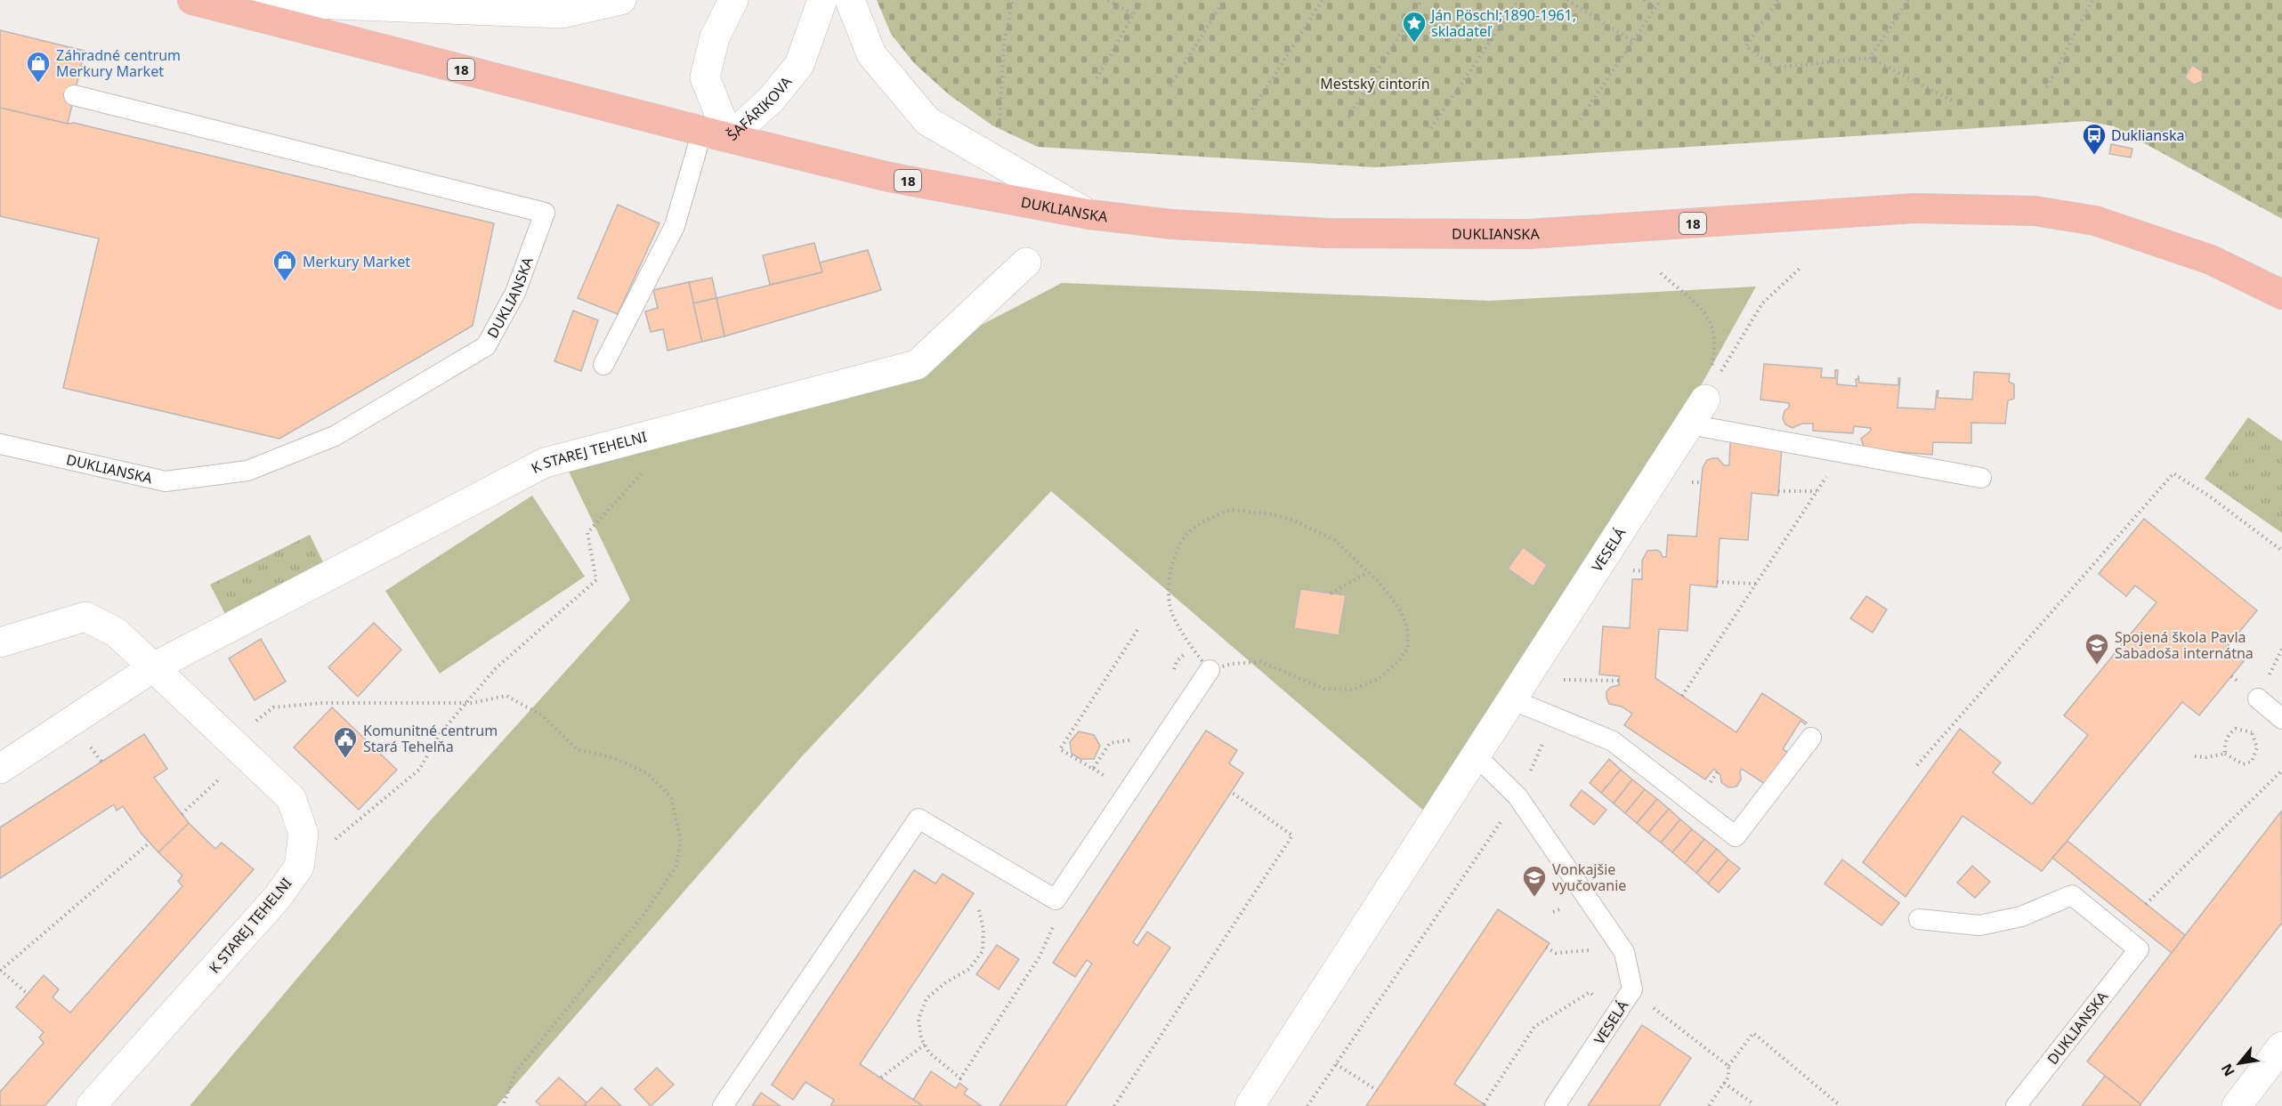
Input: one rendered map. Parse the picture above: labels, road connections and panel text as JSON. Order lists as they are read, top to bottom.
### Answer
{
  "streets": {
    "main road": ["18", "DUKLIANSKA"],
    "street": ["ŠAFÁRIKOVA", "K STAREJ TEHELNI", "VESELÁ"]
  },
  "crossings": [
    ["ŠAFÁRIKOVA", "DUKLIANSKA"]
  ],
  "parks": ["Mestský cintorín"],
  "places": {
    "place": ["Ján Pöschl;1890-1961, skladateľ"],
    "shop": ["Záhradné centrum Merkury Market", "Merkury Market"],
    "bus stop": ["Duklianska"],
    "school or university": ["Spojená škola Pavla Sabadoša internátna", "Vonkajšie vyučovanie"],
    "public building": ["Komunitné centrum Stará Tehelňa"]
  },
  "north": "bottom left"
}
